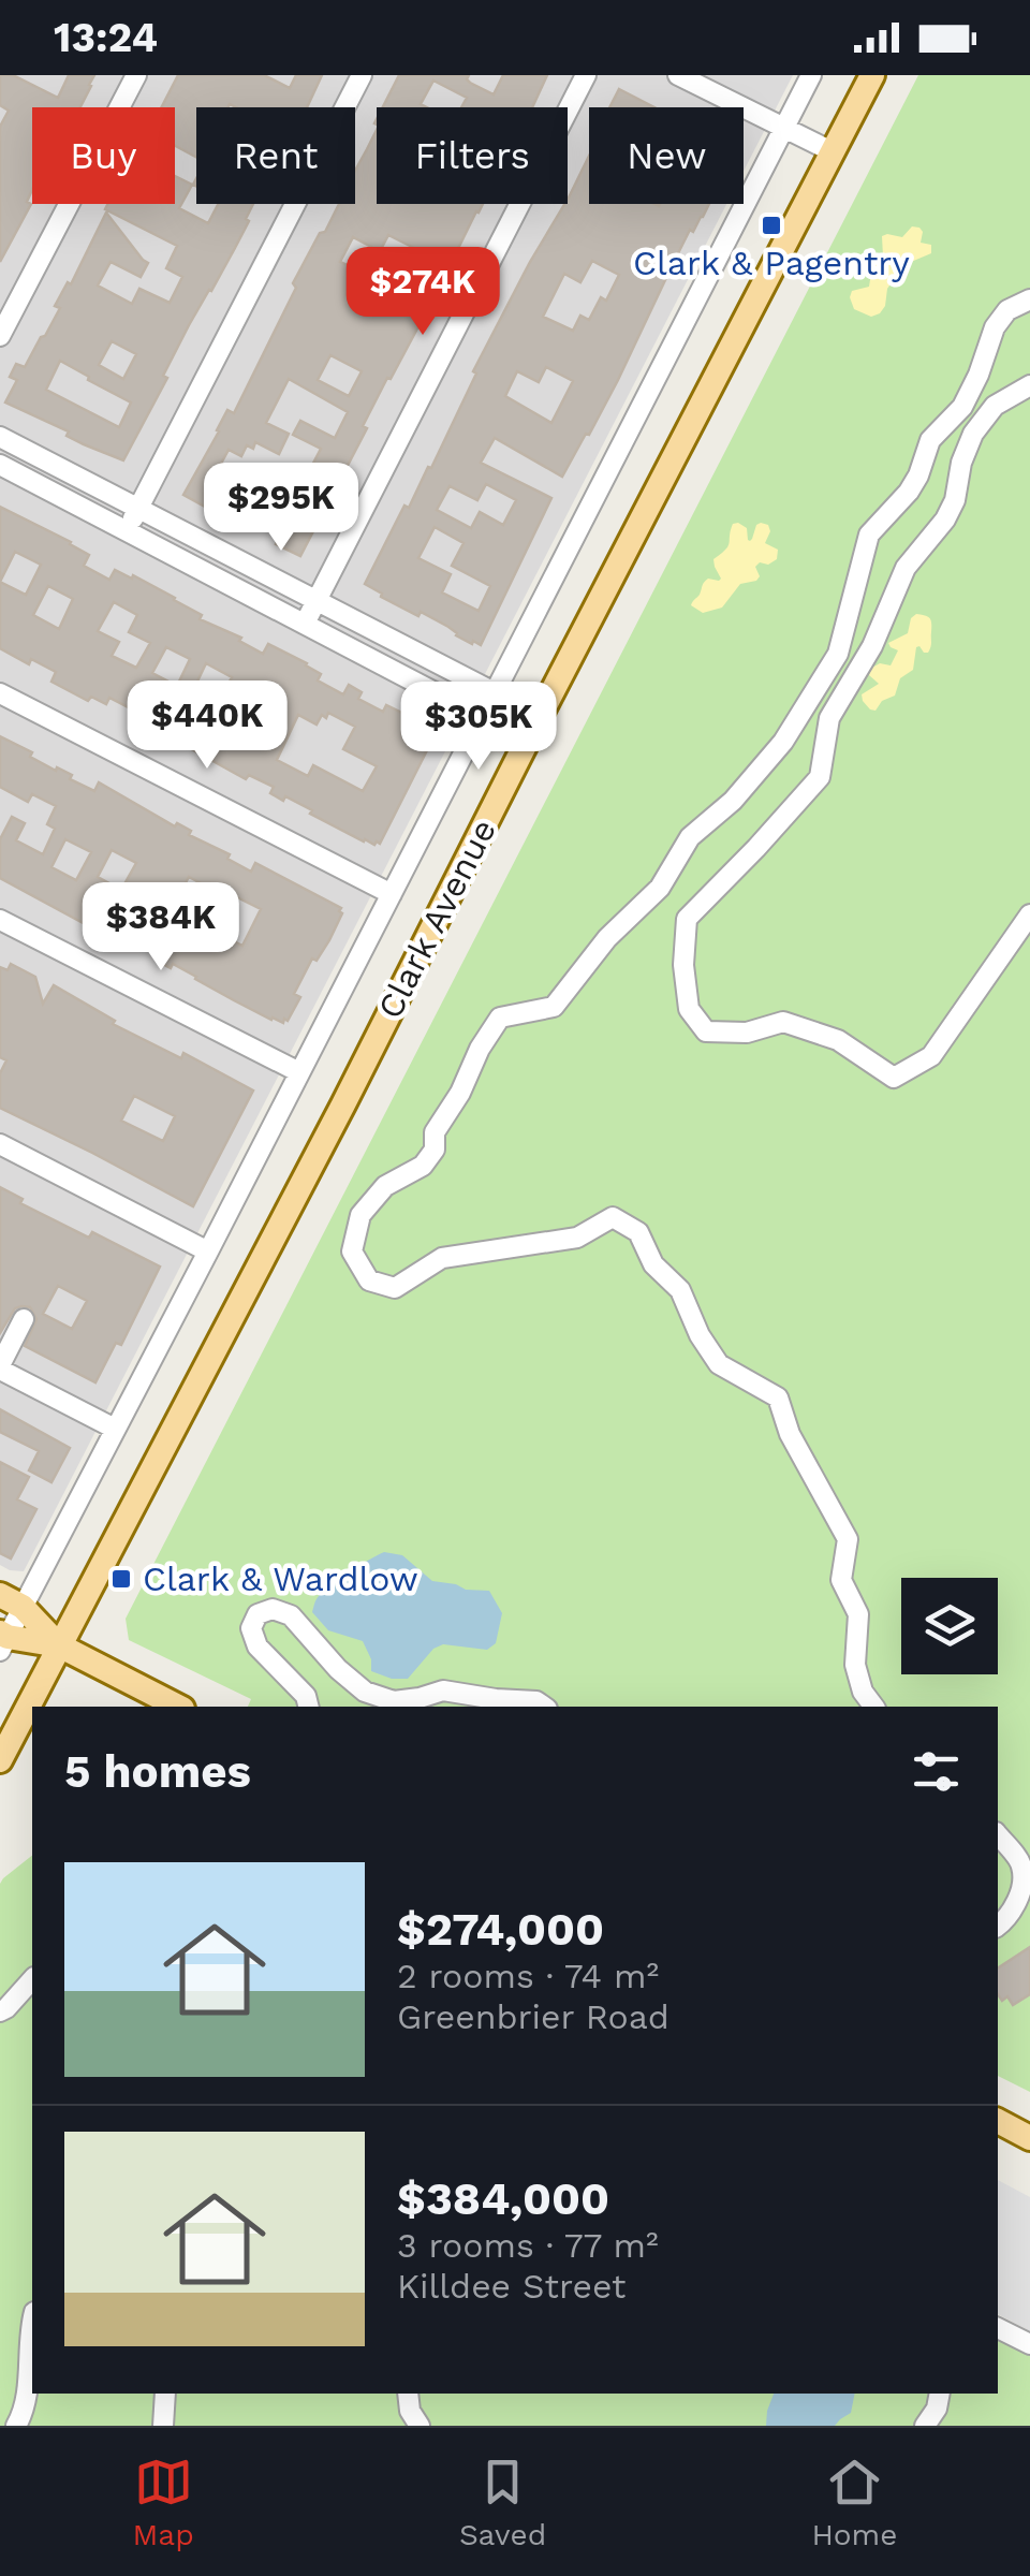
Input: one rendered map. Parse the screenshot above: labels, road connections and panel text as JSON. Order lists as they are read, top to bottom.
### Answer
{
  "streets": {
    "main road": ["Clark Avenue"]
  },
  "places": {
    "transit": ["Clark & Pagentry", "Clark & Wardlow"]
  },
  "page": {
    "status": "13:24",
    "chip": [
      "Buy",
      "Rent",
      "Filters",
      "New"
    ],
    "price": [
      "$274K",
      "$295K",
      "$440K",
      "$305K",
      "$384K"
    ],
    "heading": "5 homes",
    "list": [
      {
        "name": "$274,000",
        "note": "2 rooms · 74 m² · Greenbrier Road"
      },
      {
        "name": "$384,000",
        "note": "3 rooms · 77 m² · Killdee Street"
      }
    ],
    "tabs": ["Map", "Saved", "Home"]
  }
}
